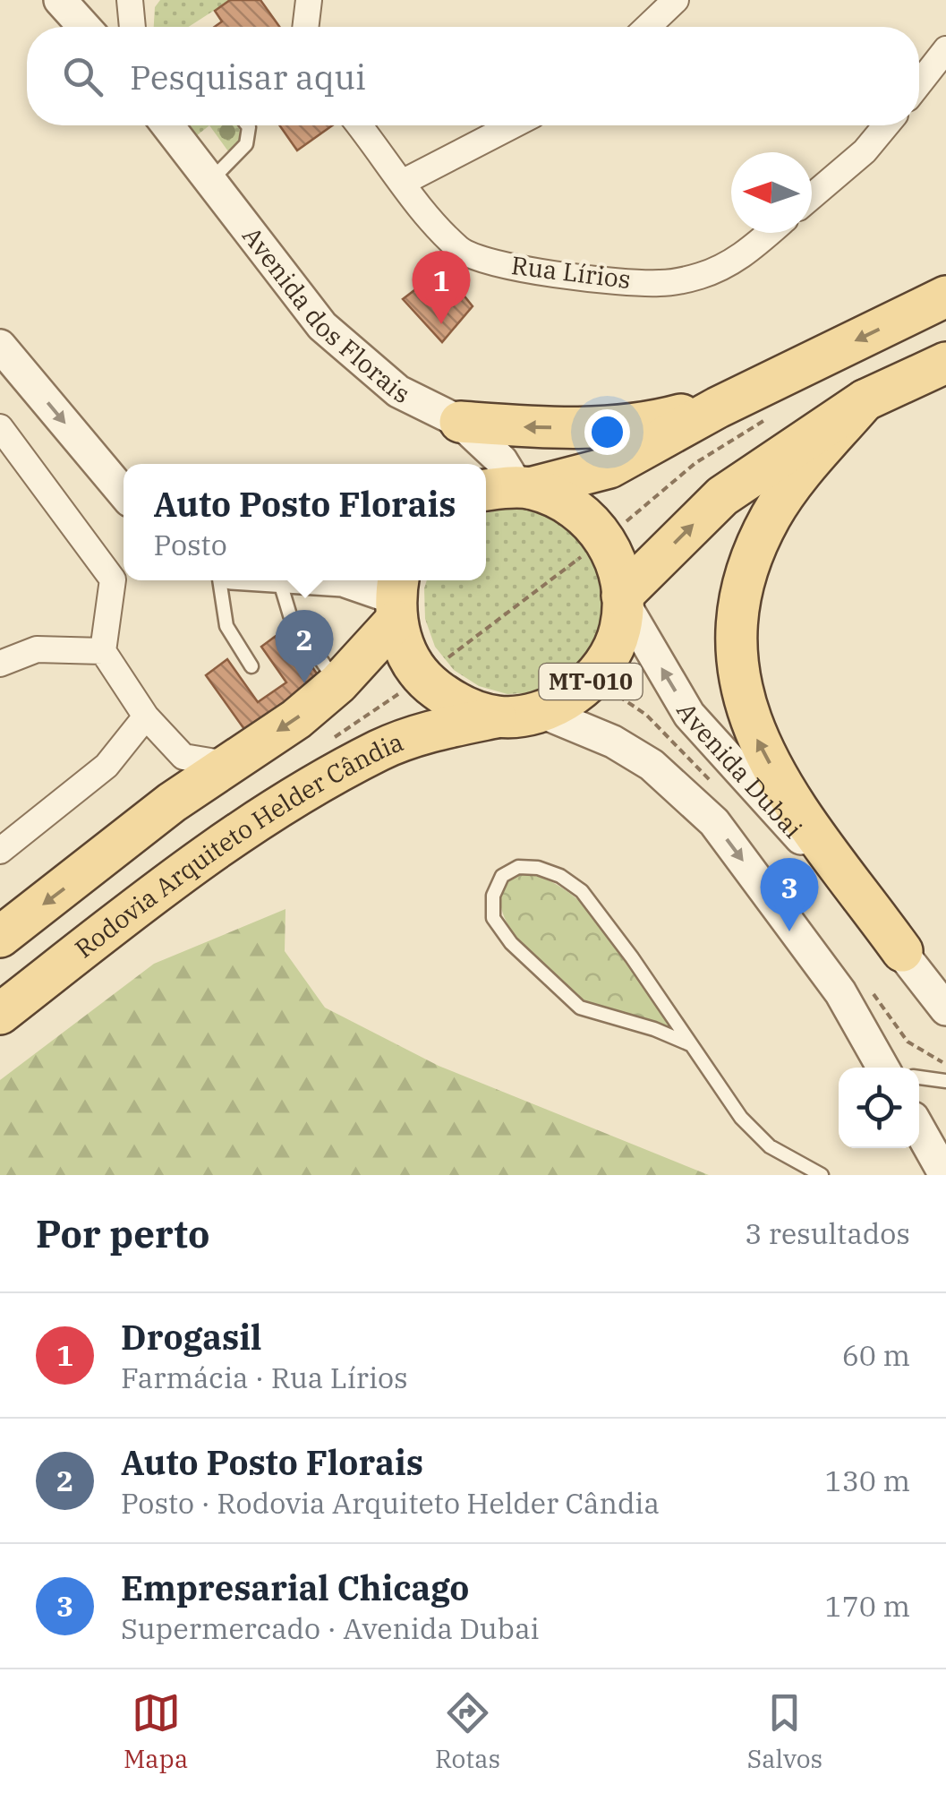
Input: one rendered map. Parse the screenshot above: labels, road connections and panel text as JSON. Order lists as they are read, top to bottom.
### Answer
{
  "streets": {
    "main road": ["MT-010", "Rodovia Arquiteto Helder Cândia"],
    "street": ["Rua Lírios", "Avenida dos Florais", "Avenida Dubai"]
  },
  "crossings": [
    ["Avenida dos Florais", "MT-010"],
    ["MT-010", "Avenida Dubai"],
    ["MT-010", "Rodovia Arquiteto Helder Cândia"]
  ],
  "north": "left",
  "page": {
    "search": "Pesquisar aqui",
    "pins": ["1", "2", "3"],
    "popup": ["Auto Posto Florais", "Posto"],
    "heading": ["Por perto", "3 resultados"],
    "list": [
      {
        "mark": "1",
        "name": "Drogasil",
        "note": "Farmácia · Rua Lírios",
        "value": "60 m"
      },
      {
        "mark": "2",
        "name": "Auto Posto Florais",
        "note": "Posto · Rodovia Arquiteto Helder Cândia",
        "value": "130 m"
      },
      {
        "mark": "3",
        "name": "Empresarial Chicago",
        "note": "Supermercado · Avenida Dubai",
        "value": "170 m"
      }
    ],
    "nav": ["Mapa", "Rotas", "Salvos"]
  }
}
